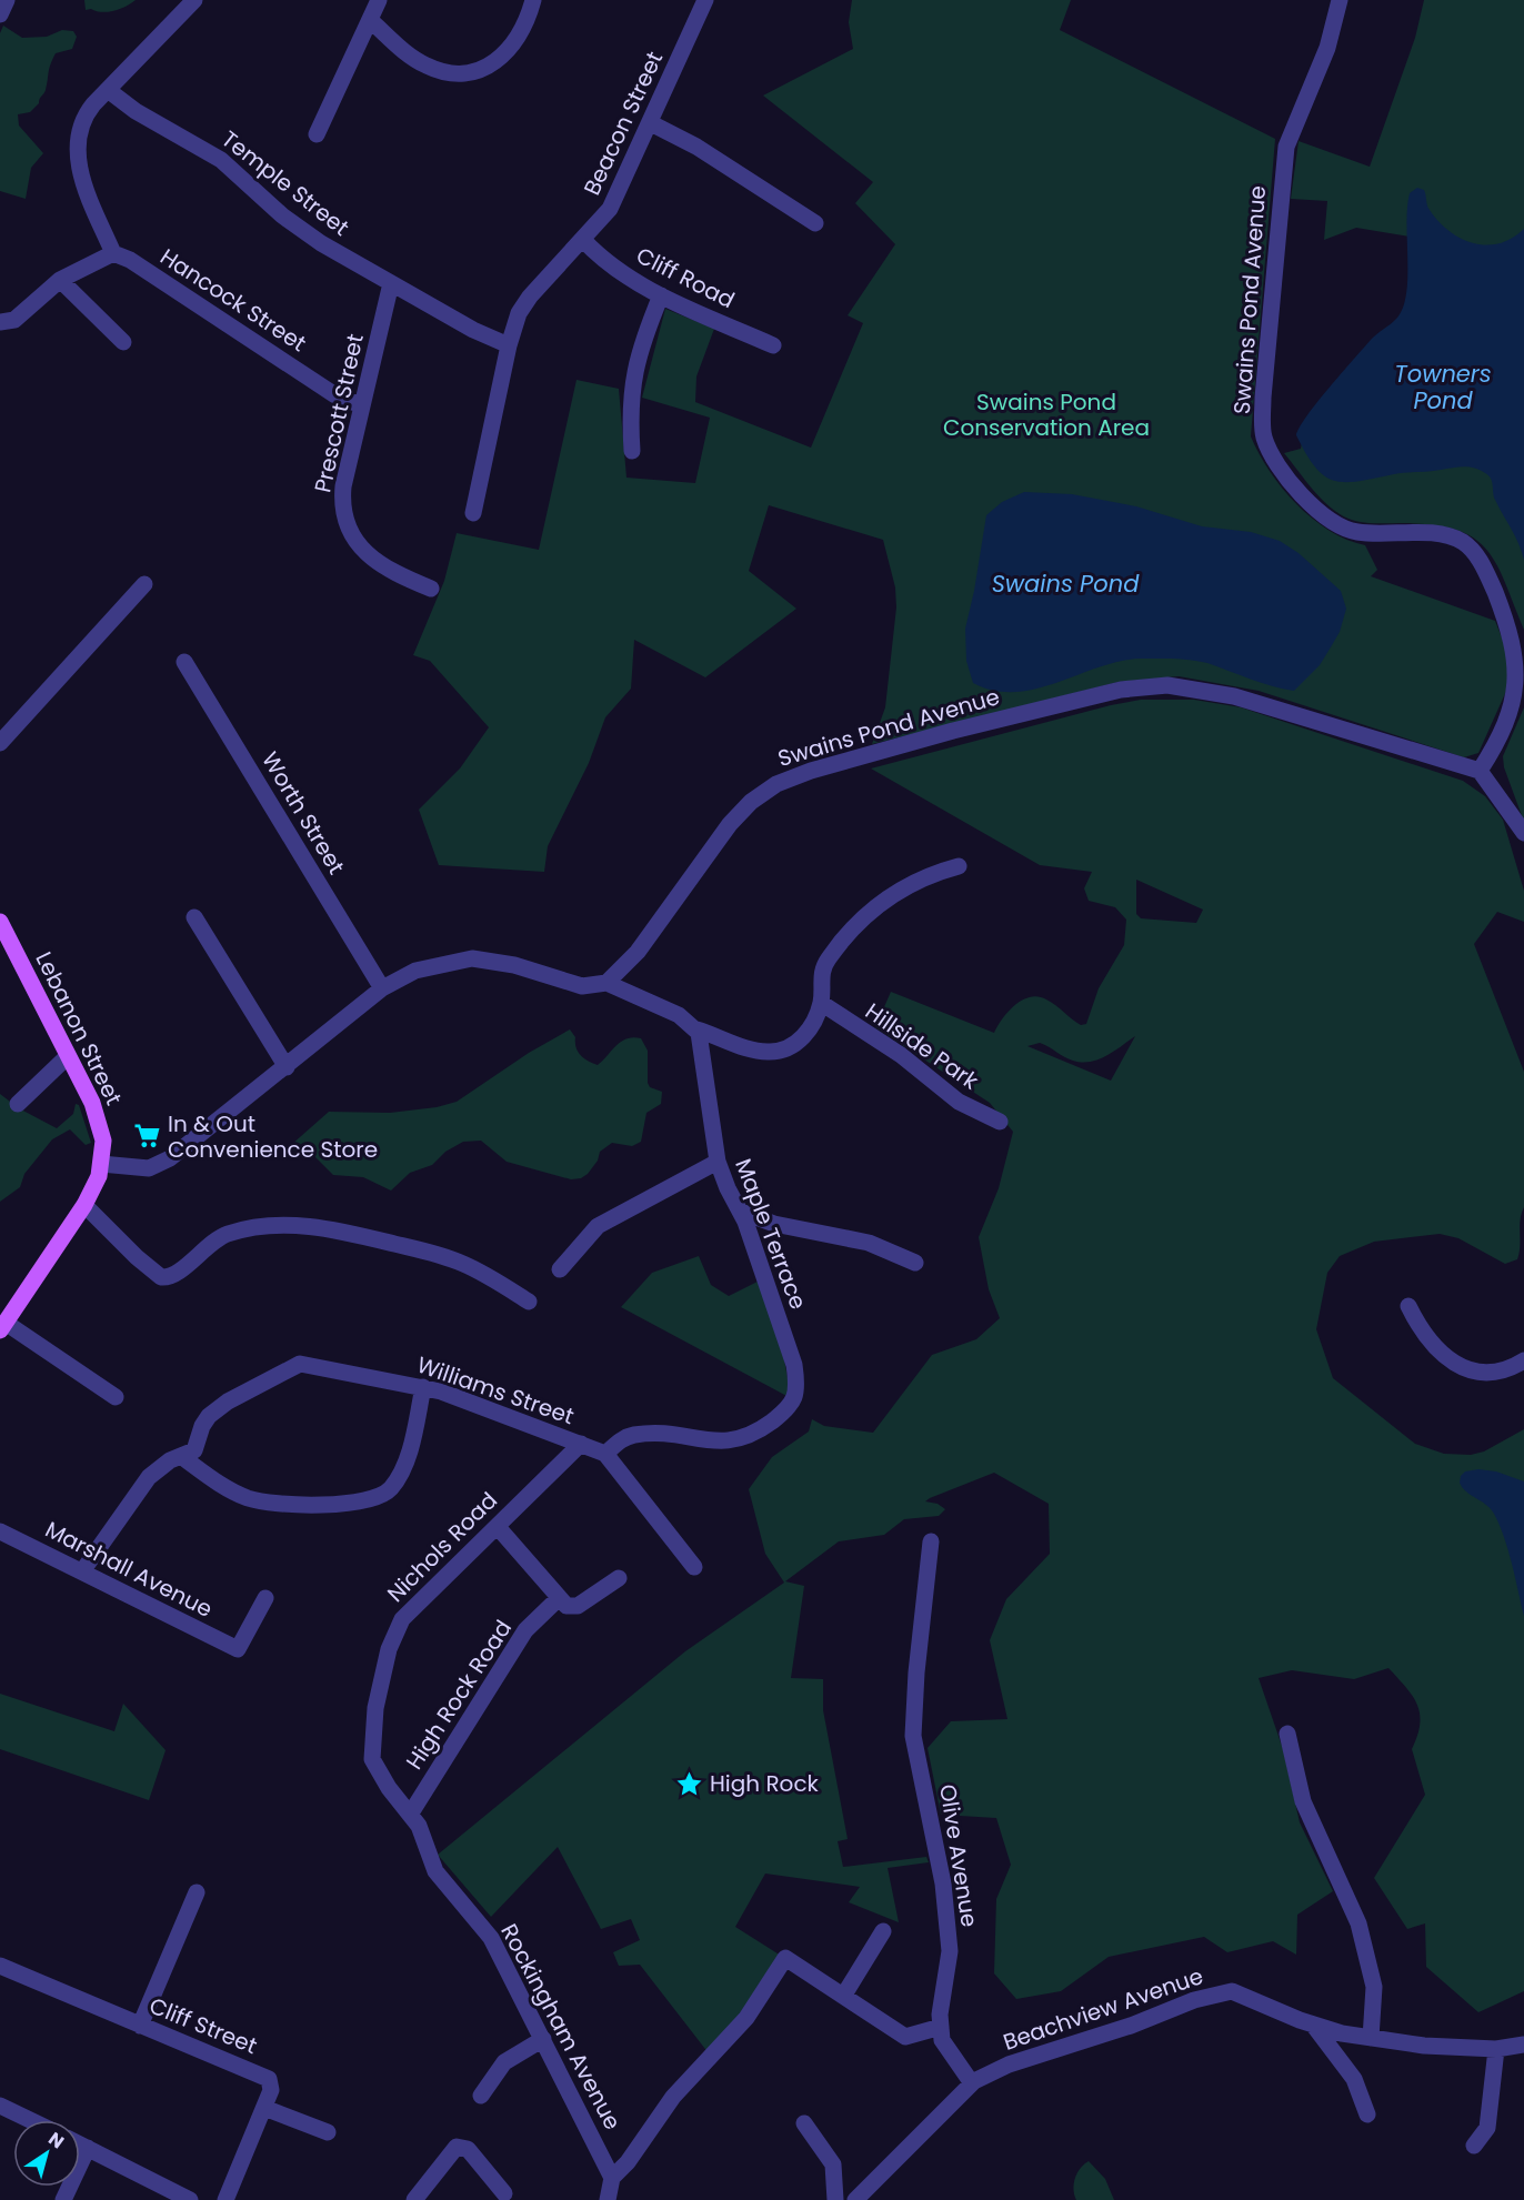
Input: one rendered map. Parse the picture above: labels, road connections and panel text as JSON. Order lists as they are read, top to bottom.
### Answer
{
  "streets": {
    "main road": ["Lebanon Street"],
    "street": [
      "Beacon Street",
      "Temple Street",
      "Cliff Road",
      "Hancock Street",
      "Swains Pond Avenue",
      "Prescott Street",
      "Worth Street",
      "Hillside Park",
      "Maple Terrace",
      "Williams Street",
      "Nichols Road",
      "Marshall Avenue",
      "High Rock Road",
      "Olive Avenue",
      "Beachview Avenue",
      "Cliff Street",
      "Rockingham Avenue"
    ]
  },
  "crossings": [
    ["Beacon Street", "Temple Street"],
    ["Beacon Street", "Cliff Road"],
    ["Temple Street", "Prescott Street"],
    ["Hancock Street", "Prescott Street"],
    ["Maple Terrace", "Williams Street"],
    ["Williams Street", "Nichols Road"],
    ["Williams Street", "Marshall Avenue"],
    ["Nichols Road", "High Rock Road"],
    ["Nichols Road", "Rockingham Avenue"],
    ["High Rock Road", "Rockingham Avenue"],
    ["Olive Avenue", "Beachview Avenue"]
  ],
  "water": ["Towners Pond", "Swains Pond"],
  "parks": ["Swains Pond Conservation Area"],
  "places": {
    "supermarket": ["In & Out Convenience Store"],
    "place": ["High Rock"]
  },
  "north": "top right"
}
